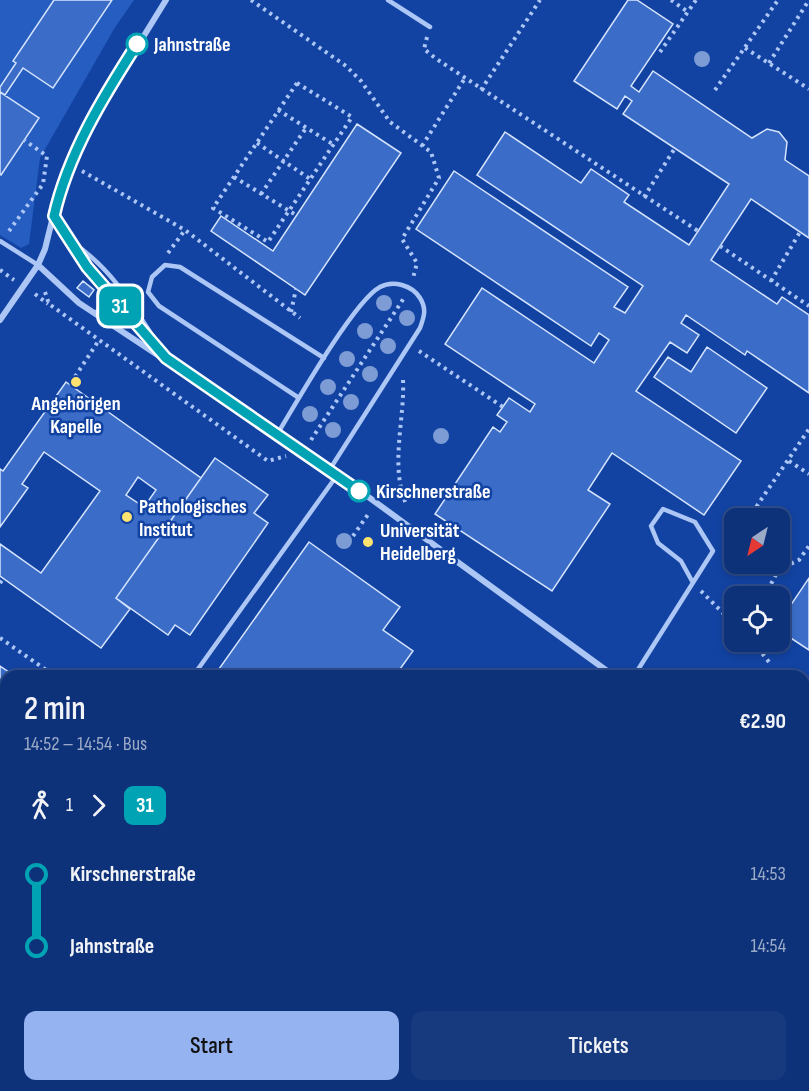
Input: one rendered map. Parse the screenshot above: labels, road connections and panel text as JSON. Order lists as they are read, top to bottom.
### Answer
{
  "places": [
    "Jahnstraße",
    "Angehörigen Kapelle",
    "Kirschnerstraße",
    "Pathologisches Institut",
    "Universität Heidelberg"
  ],
  "lines": ["bus line 31"],
  "north": "bottom left",
  "page": {
    "on_map": "31",
    "heading": ["2 min", "14:52 – 14:54 · Bus", "€2.90"],
    "legs": ["1", "31"],
    "list": [
      {
        "name": "Kirschnerstraße",
        "value": "14:53"
      },
      {
        "name": "Jahnstraße",
        "value": "14:54"
      }
    ],
    "buttons": ["Start", "Tickets"]
  }
}
